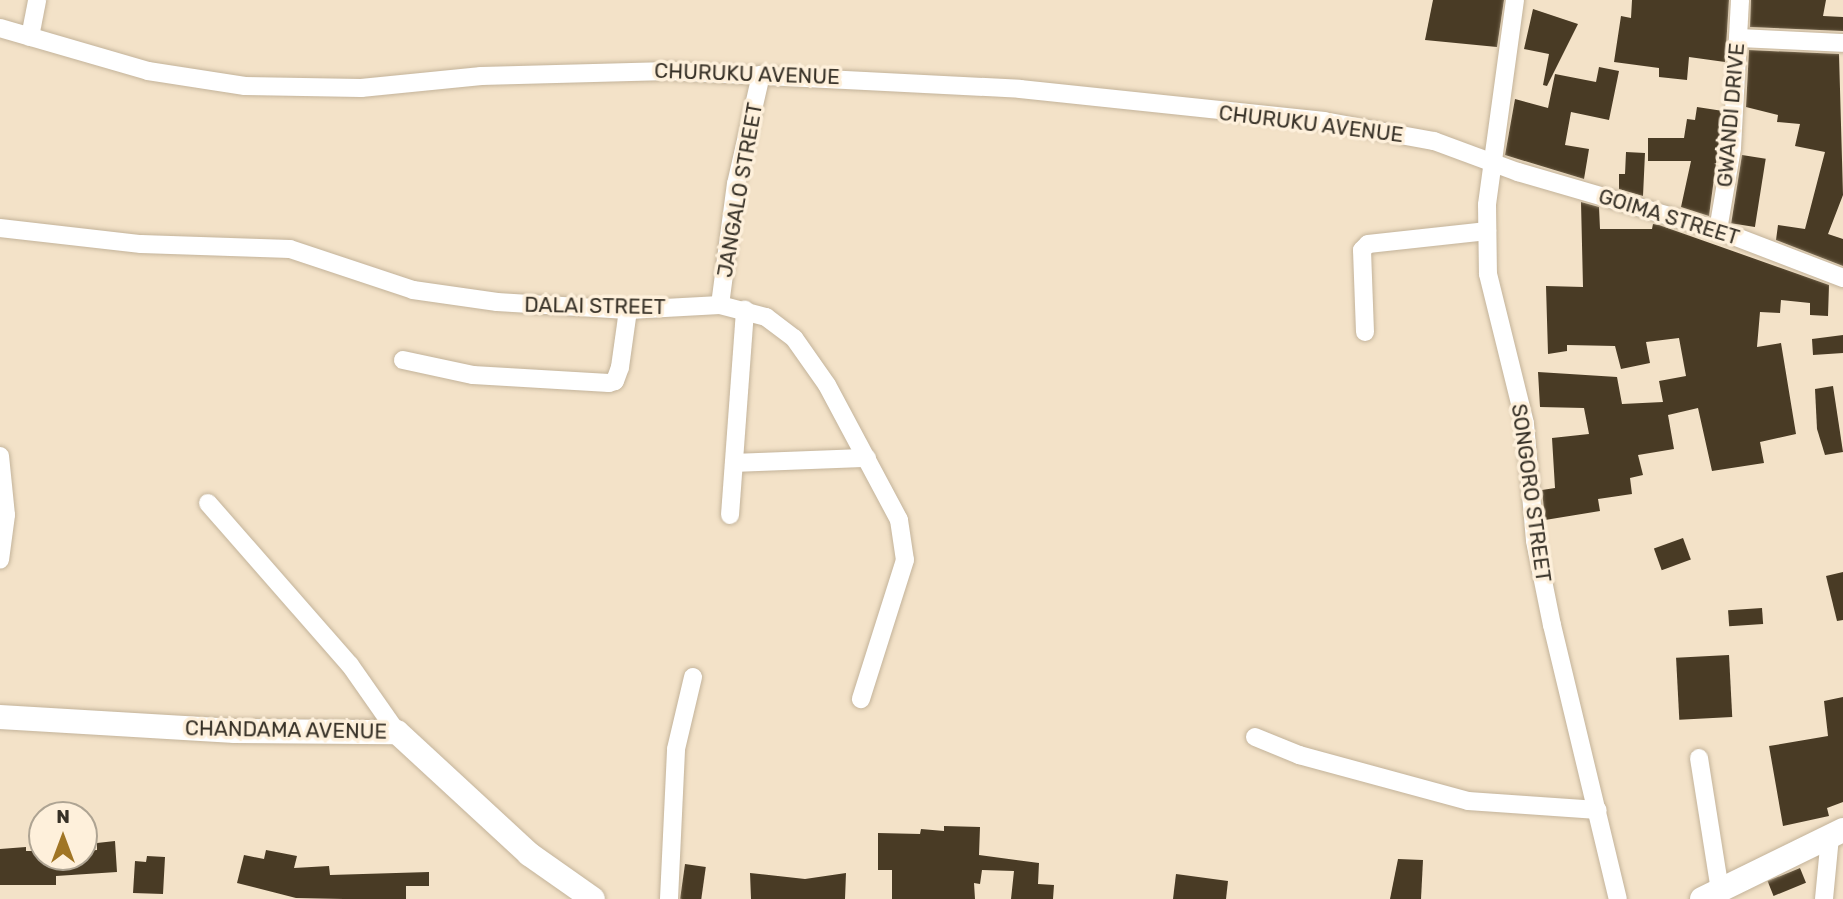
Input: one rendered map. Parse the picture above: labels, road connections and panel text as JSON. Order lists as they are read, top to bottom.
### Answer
{
  "streets": {
    "street": [
      "CHURUKU AVENUE",
      "GWANDI DRIVE",
      "JANGALO STREET",
      "GOIMA STREET",
      "DALAI STREET",
      "SONGORO STREET",
      "CHANDAMA AVENUE"
    ]
  },
  "crossings": [
    ["CHURUKU AVENUE", "JANGALO STREET"],
    ["CHURUKU AVENUE", "GOIMA STREET"],
    ["CHURUKU AVENUE", "SONGORO STREET"],
    ["GWANDI DRIVE", "GOIMA STREET"],
    ["JANGALO STREET", "DALAI STREET"],
    ["GOIMA STREET", "SONGORO STREET"]
  ],
  "north": "top"
}
